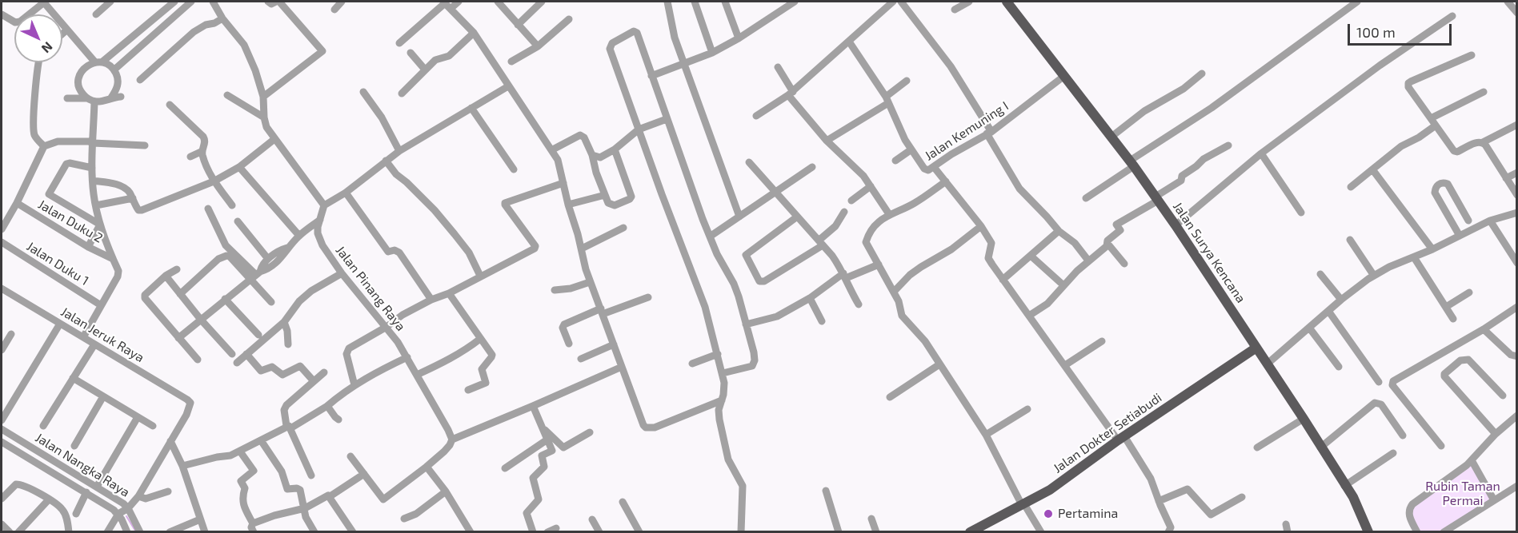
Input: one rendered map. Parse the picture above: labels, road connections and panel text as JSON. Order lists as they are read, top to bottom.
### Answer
{
  "streets": {
    "main road": ["Jalan Surya Kencana", "Jalan Dokter Setiabudi"],
    "street": [
      "Jalan Kemuning I",
      "Jalan Duku 2",
      "Jalan Duku 1",
      "Jalan Pinang Raya",
      "Jalan Jeruk Raya",
      "Jalan Nangka Raya"
    ]
  },
  "crossings": [
    ["Jalan Kemuning I", "Jalan Surya Kencana"],
    ["Jalan Surya Kencana", "Jalan Dokter Setiabudi"]
  ],
  "parks": ["Rubin Taman Permai"],
  "places": ["Pertamina"],
  "scale_bar": "100 m",
  "north": "bottom right"
}
